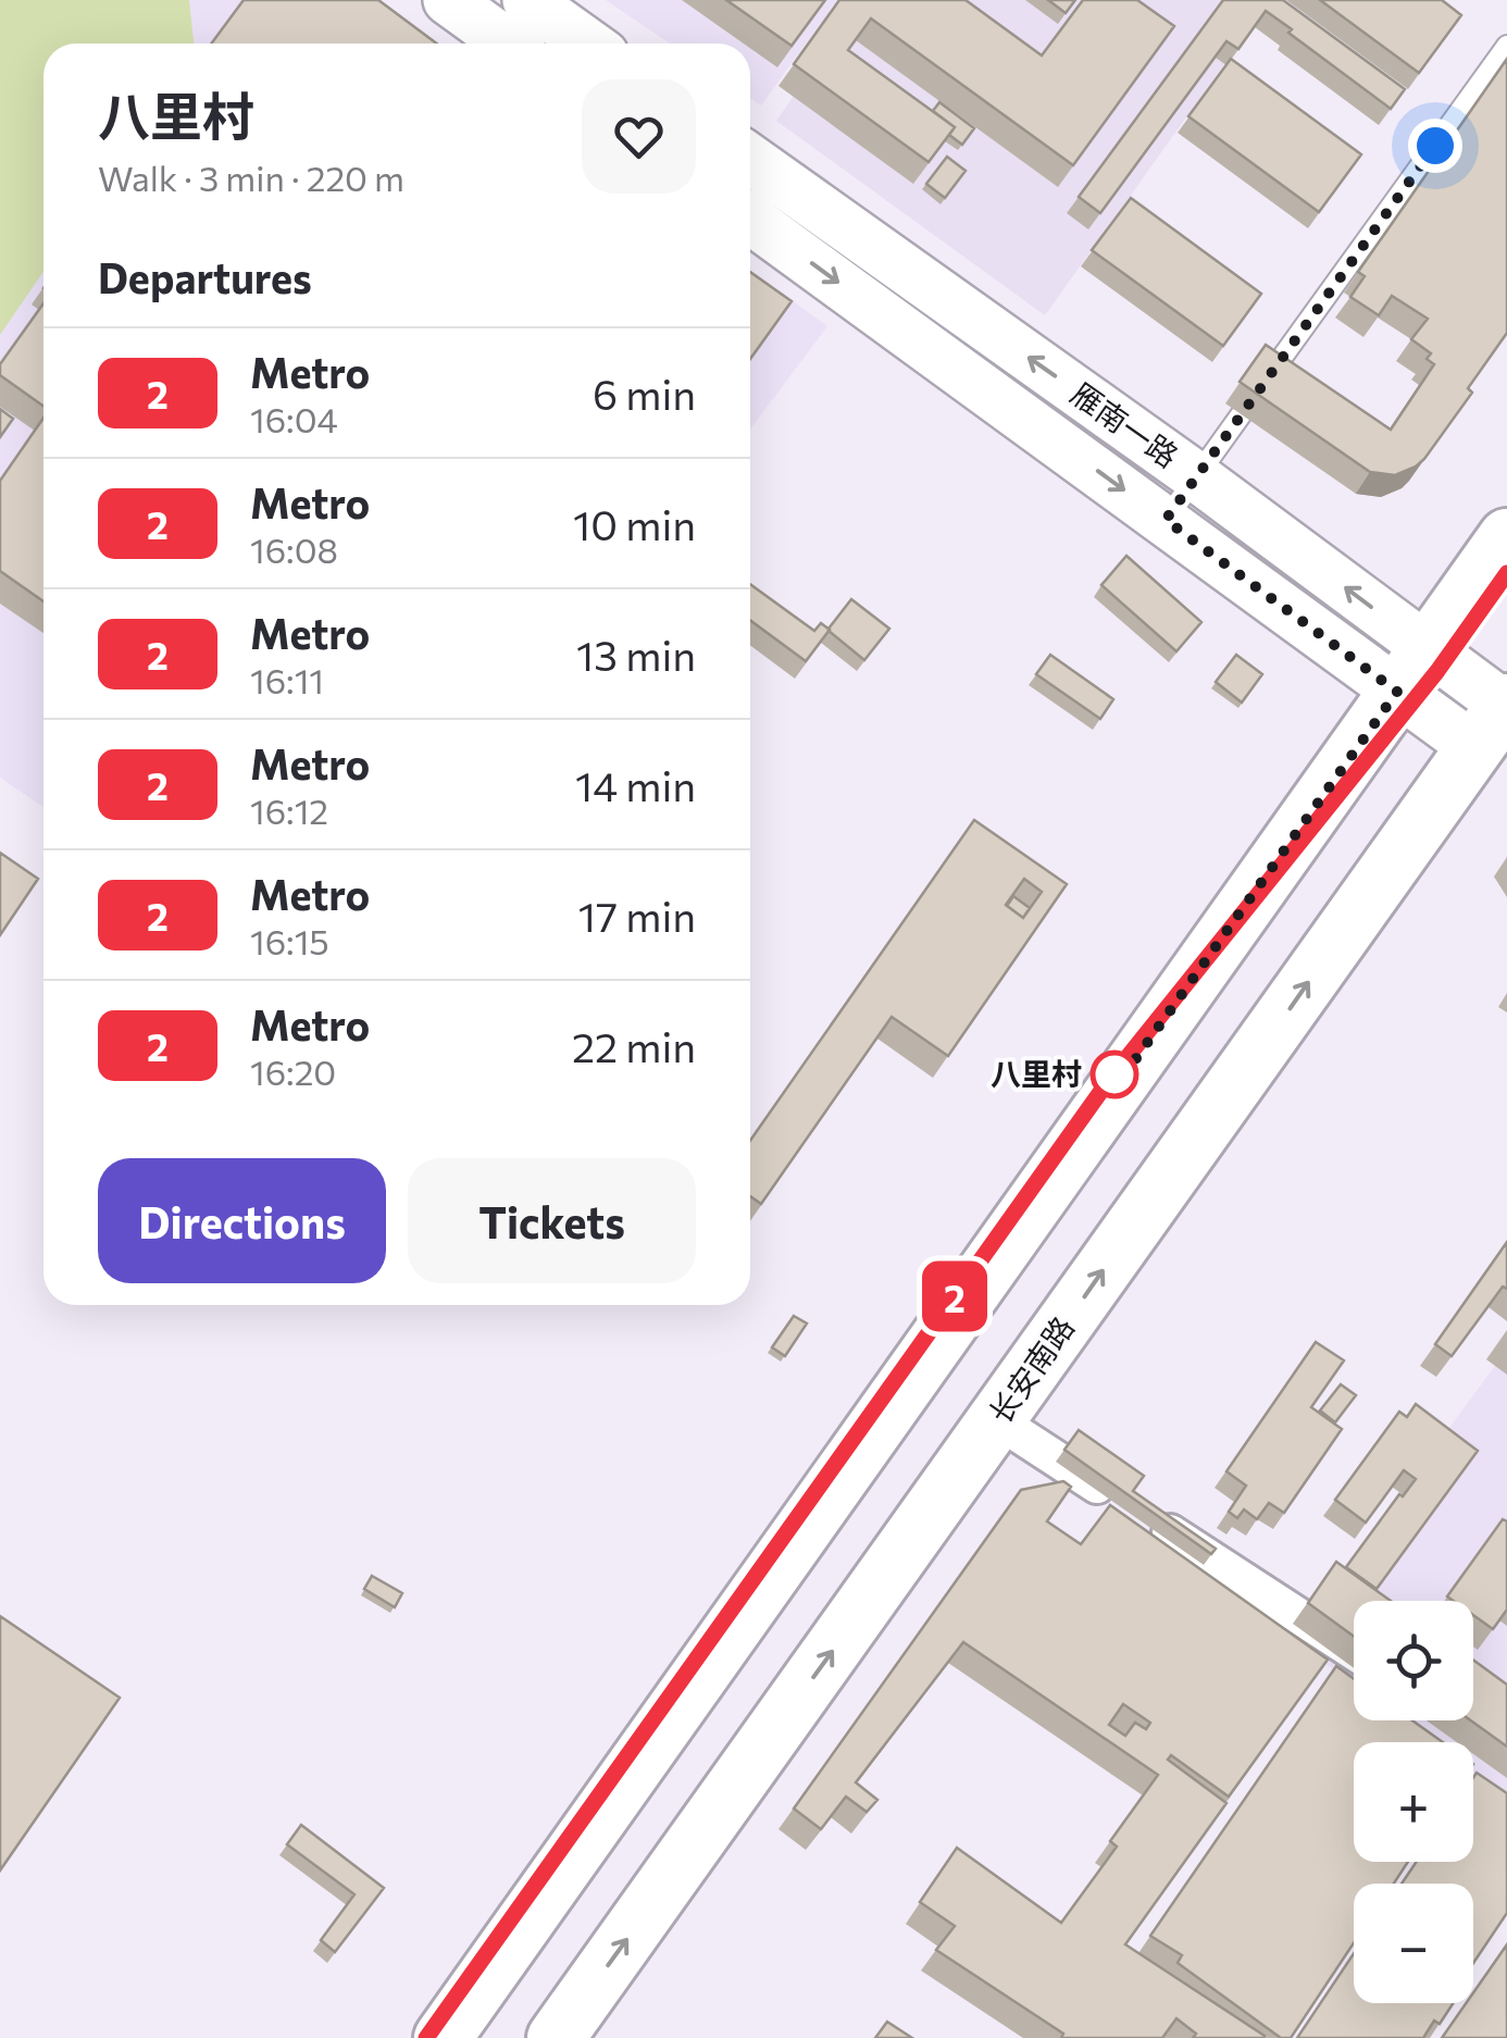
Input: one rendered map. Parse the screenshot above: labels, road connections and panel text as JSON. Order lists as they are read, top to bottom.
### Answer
{
  "streets": {
    "main road": ["雁南一路", "长安南路"]
  },
  "crossings": [
    ["雁南一路", "长安南路"]
  ],
  "places": ["八里村"],
  "lines": ["metro line 2"],
  "page": {
    "on_map": "2",
    "heading": [
      ["八里村", "Walk · 3 min · 220 m"],
      "Departures"
    ],
    "list": [
      {
        "mark": "2",
        "name": "Metro",
        "note": "16:04",
        "value": "6 min"
      },
      {
        "mark": "2",
        "name": "Metro",
        "note": "16:08",
        "value": "10 min"
      },
      {
        "mark": "2",
        "name": "Metro",
        "note": "16:11",
        "value": "13 min"
      },
      {
        "mark": "2",
        "name": "Metro",
        "note": "16:12",
        "value": "14 min"
      },
      {
        "mark": "2",
        "name": "Metro",
        "note": "16:15",
        "value": "17 min"
      },
      {
        "mark": "2",
        "name": "Metro",
        "note": "16:20",
        "value": "22 min"
      }
    ],
    "buttons": ["Directions", "Tickets"],
    "map_buttons": ["+", "−"]
  }
}
